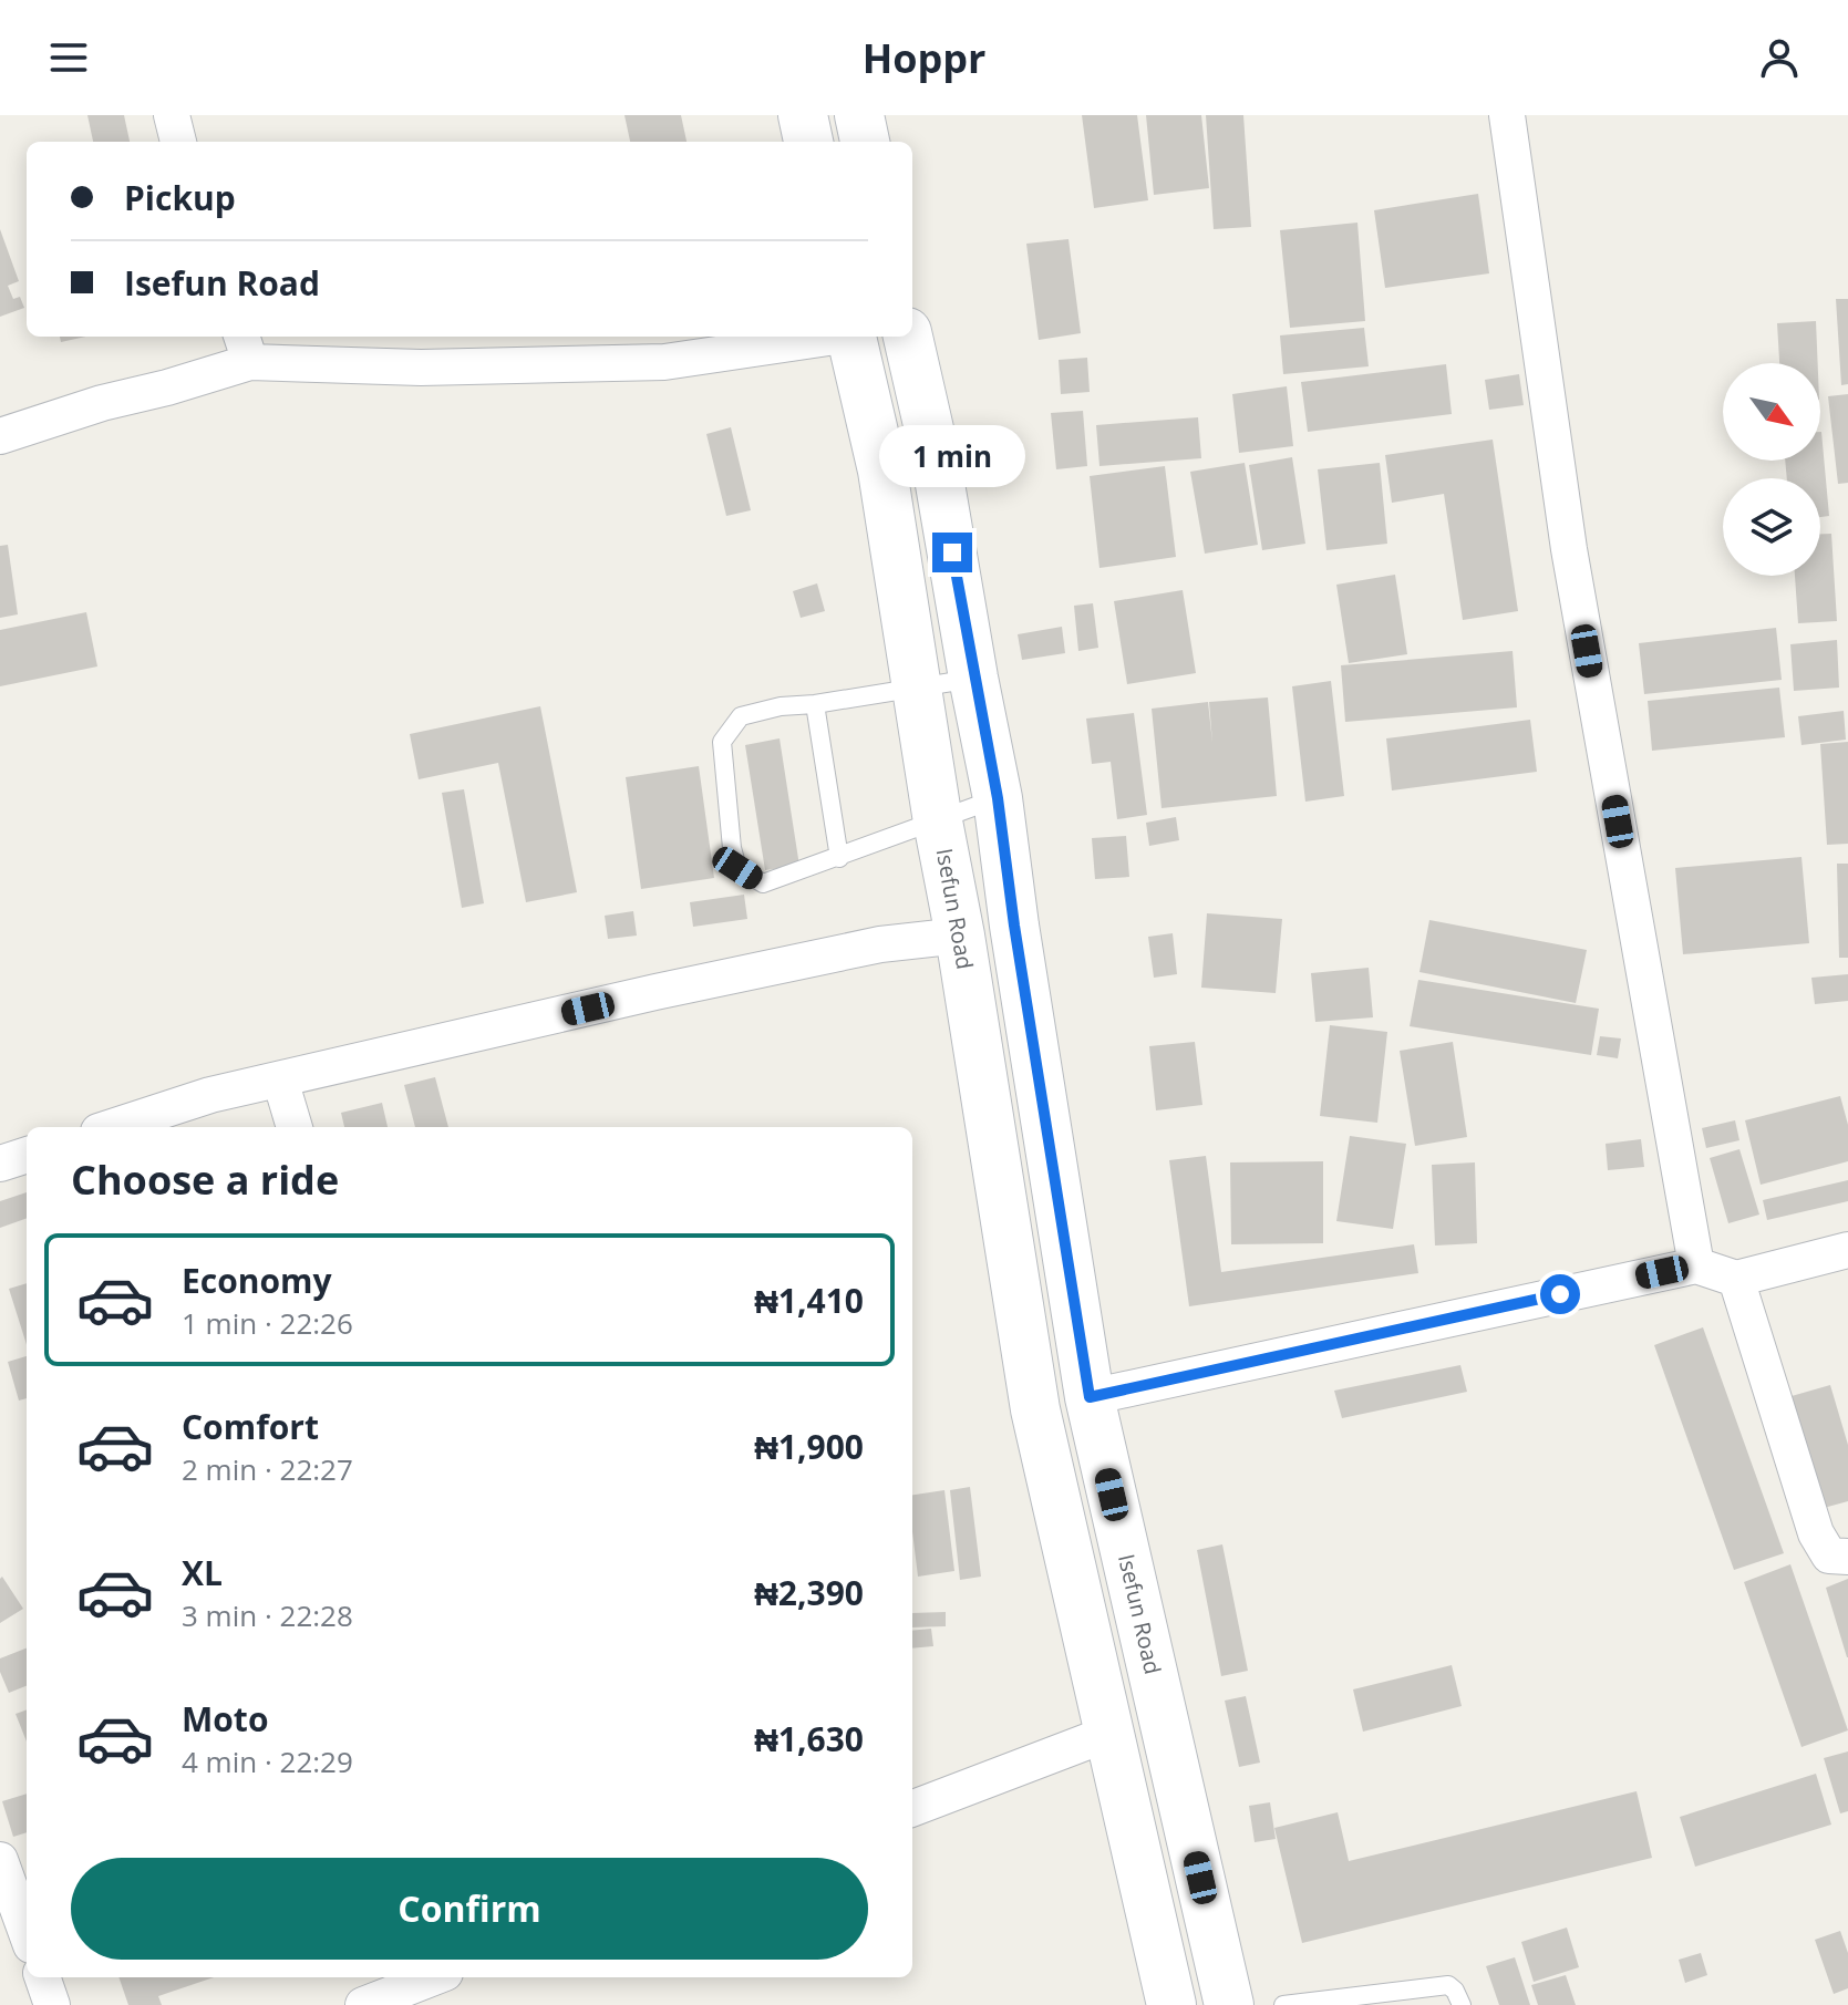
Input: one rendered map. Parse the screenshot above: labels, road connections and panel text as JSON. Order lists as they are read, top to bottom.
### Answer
{
  "streets": {
    "street": ["Isefun Road"]
  },
  "north": "bottom right",
  "page": {
    "header": "Hoppr",
    "banner": ["Pickup", "Isefun Road"],
    "bubble": "1 min",
    "heading": "Choose a ride",
    "list": [
      {
        "name": "Economy",
        "note": "1 min · 22:26",
        "value": "₦1,410"
      },
      {
        "name": "Comfort",
        "note": "2 min · 22:27",
        "value": "₦1,900"
      },
      {
        "name": "XL",
        "note": "3 min · 22:28",
        "value": "₦2,390"
      },
      {
        "name": "Moto",
        "note": "4 min · 22:29",
        "value": "₦1,630"
      }
    ],
    "buttons": "Confirm"
  }
}
